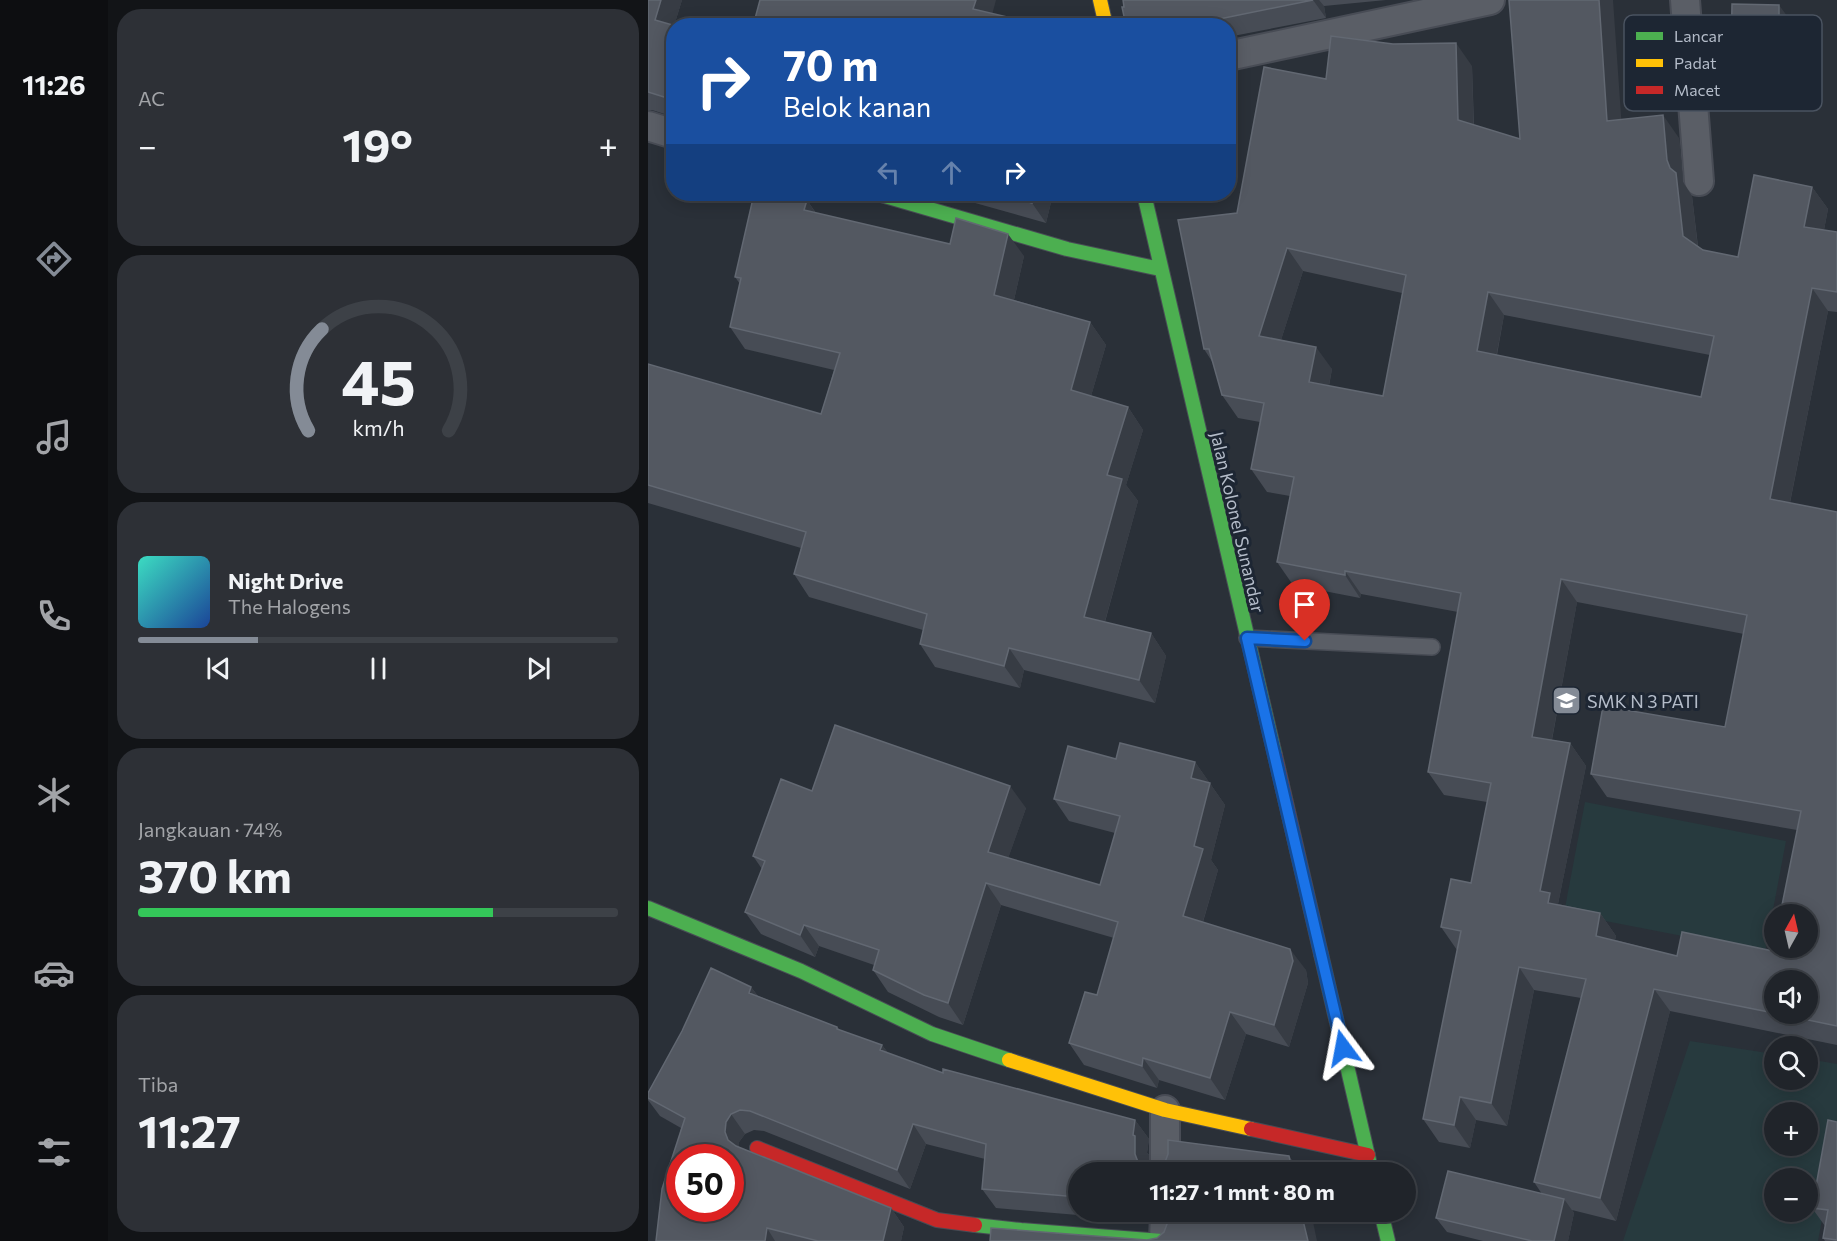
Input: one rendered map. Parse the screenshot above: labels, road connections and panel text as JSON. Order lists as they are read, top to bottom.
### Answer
{
  "streets": {
    "street": ["Jalan Kolonel Sunandar"]
  },
  "places": {
    "school or university": ["SMK N 3 PATI"]
  },
  "legend": ["Lancar", "Padat", "Macet"],
  "north": "top",
  "page": {
    "tabs": "11:26",
    "tile": [
      "AC",
      ["Jangkauan · 74%", "370 km"],
      ["Tiba", "11:27"]
    ],
    "turn": ["70 m", "Belok kanan"],
    "heat": ["−", "19°", "+"],
    "song": ["Night Drive", "The Halogens"],
    "map_buttons": ["+", "−"],
    "limit": "50",
    "trip": "11:27 · 1 mnt · 80 m",
    "gauge": ["45", "km/h"]
  }
}
